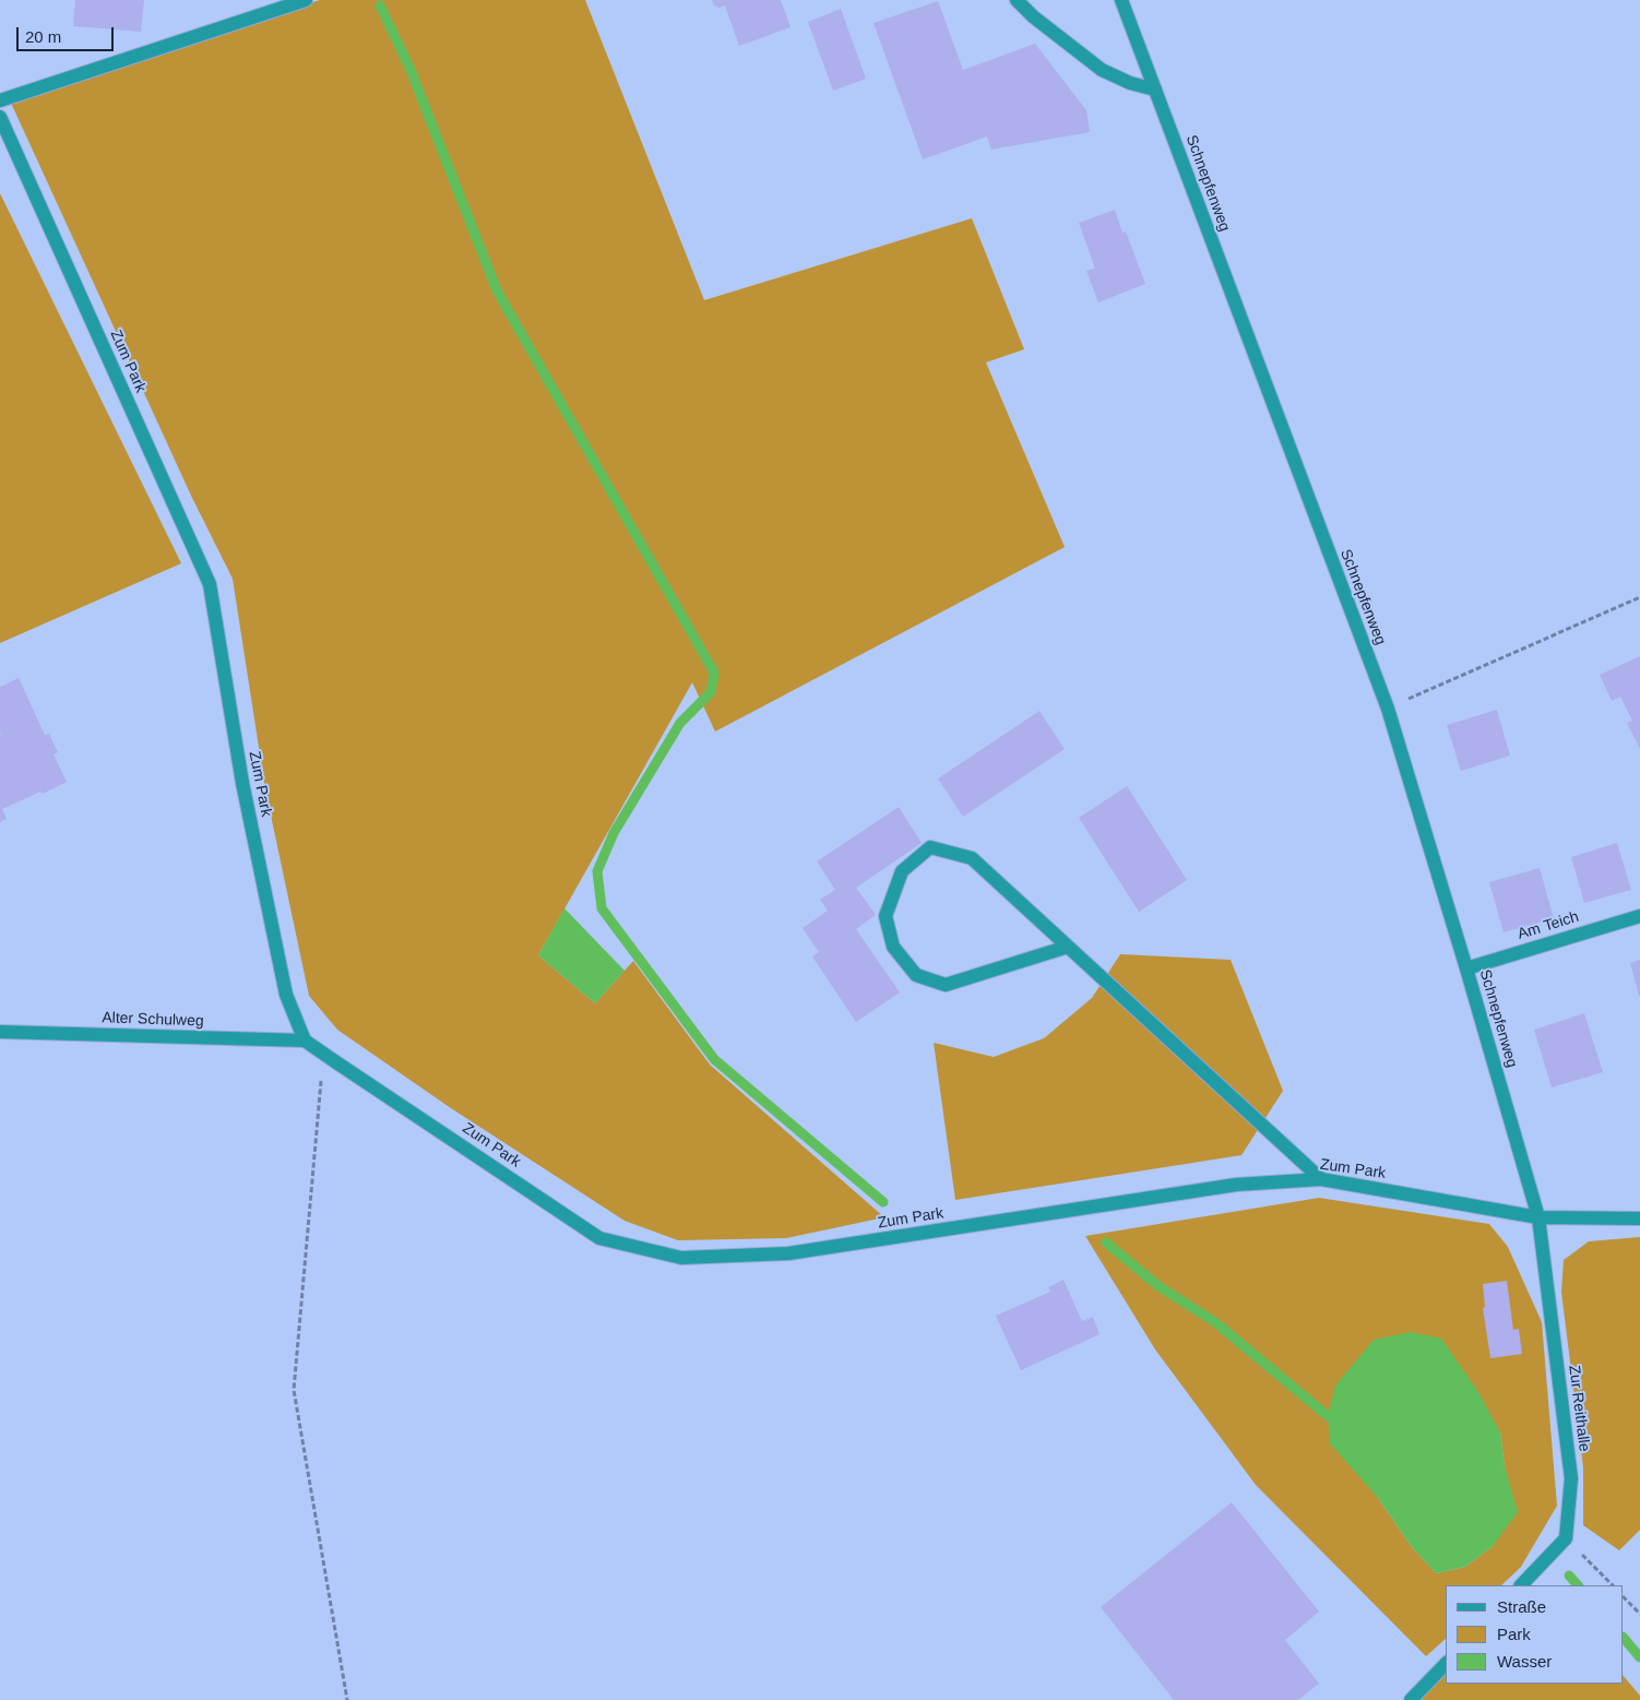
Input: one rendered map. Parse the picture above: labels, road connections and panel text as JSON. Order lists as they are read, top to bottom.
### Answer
{
  "streets": {
    "street": [
      "Schnepfenweg",
      "Zum Park",
      "Am Teich",
      "Alter Schulweg",
      "Zur Reithalle"
    ]
  },
  "crossings": [
    ["Schnepfenweg", "Zum Park"],
    ["Schnepfenweg", "Am Teich"],
    ["Schnepfenweg", "Zur Reithalle"],
    ["Zum Park", "Alter Schulweg"],
    ["Zum Park", "Zur Reithalle"]
  ],
  "legend": ["Straße", "Park", "Wasser"],
  "scale_bar": "20 m"
}
